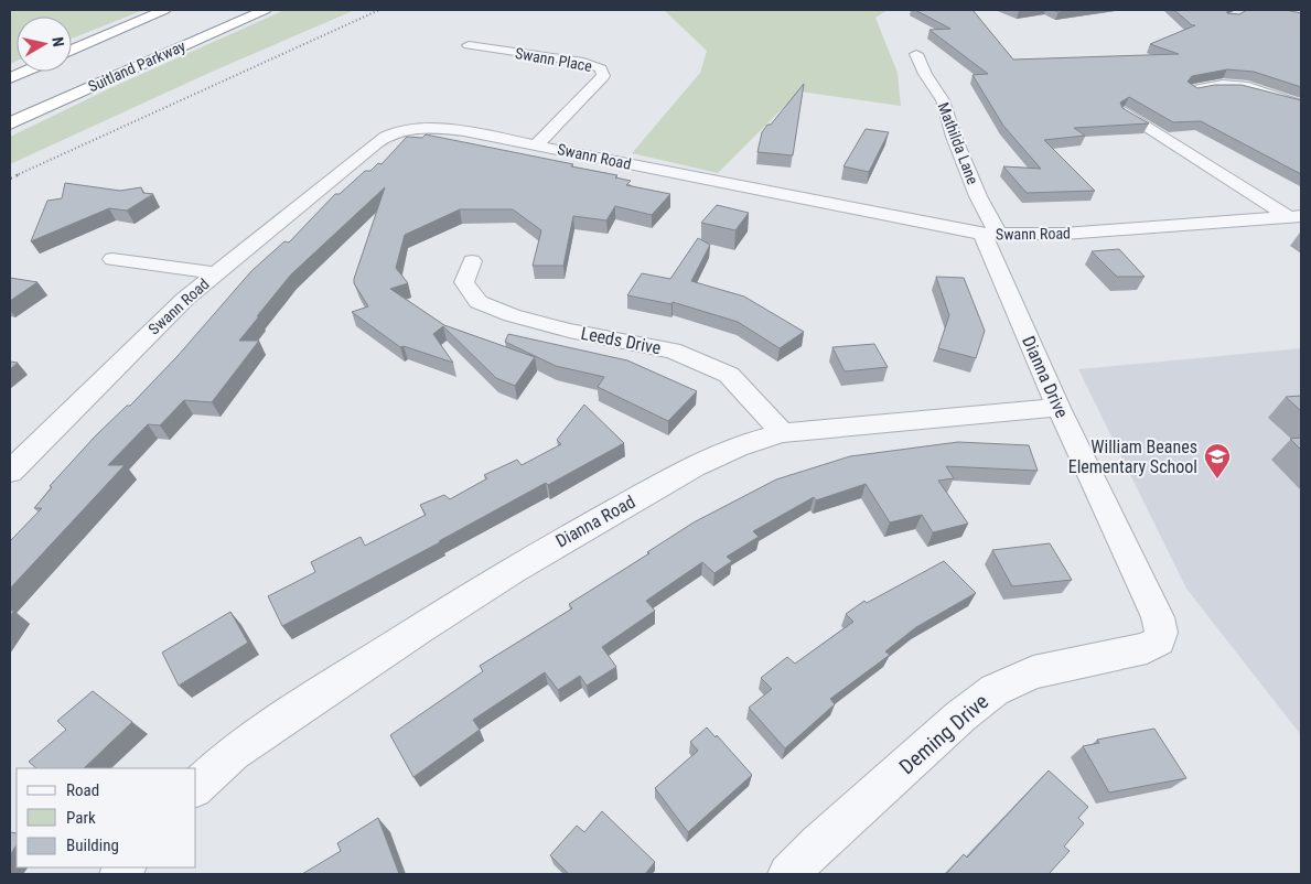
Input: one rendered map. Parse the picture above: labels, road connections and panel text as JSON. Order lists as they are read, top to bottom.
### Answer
{
  "streets": {
    "highway": ["Suitland Parkway"],
    "street": [
      "Swann Place",
      "Mathilda Lane",
      "Swann Road",
      "Leeds Drive",
      "Dianna Drive",
      "Dianna Road",
      "Deming Drive"
    ]
  },
  "crossings": [
    ["Swann Place", "Swann Road"],
    ["Mathilda Lane", "Swann Road"],
    ["Mathilda Lane", "Dianna Drive"],
    ["Swann Road", "Dianna Drive"],
    ["Leeds Drive", "Dianna Road"],
    ["Dianna Drive", "Dianna Road"],
    ["Dianna Drive", "Deming Drive"]
  ],
  "places": {
    "school or university": ["William Beanes Elementary School"]
  },
  "legend": ["Road", "Park", "Building"],
  "north": "right"
}
